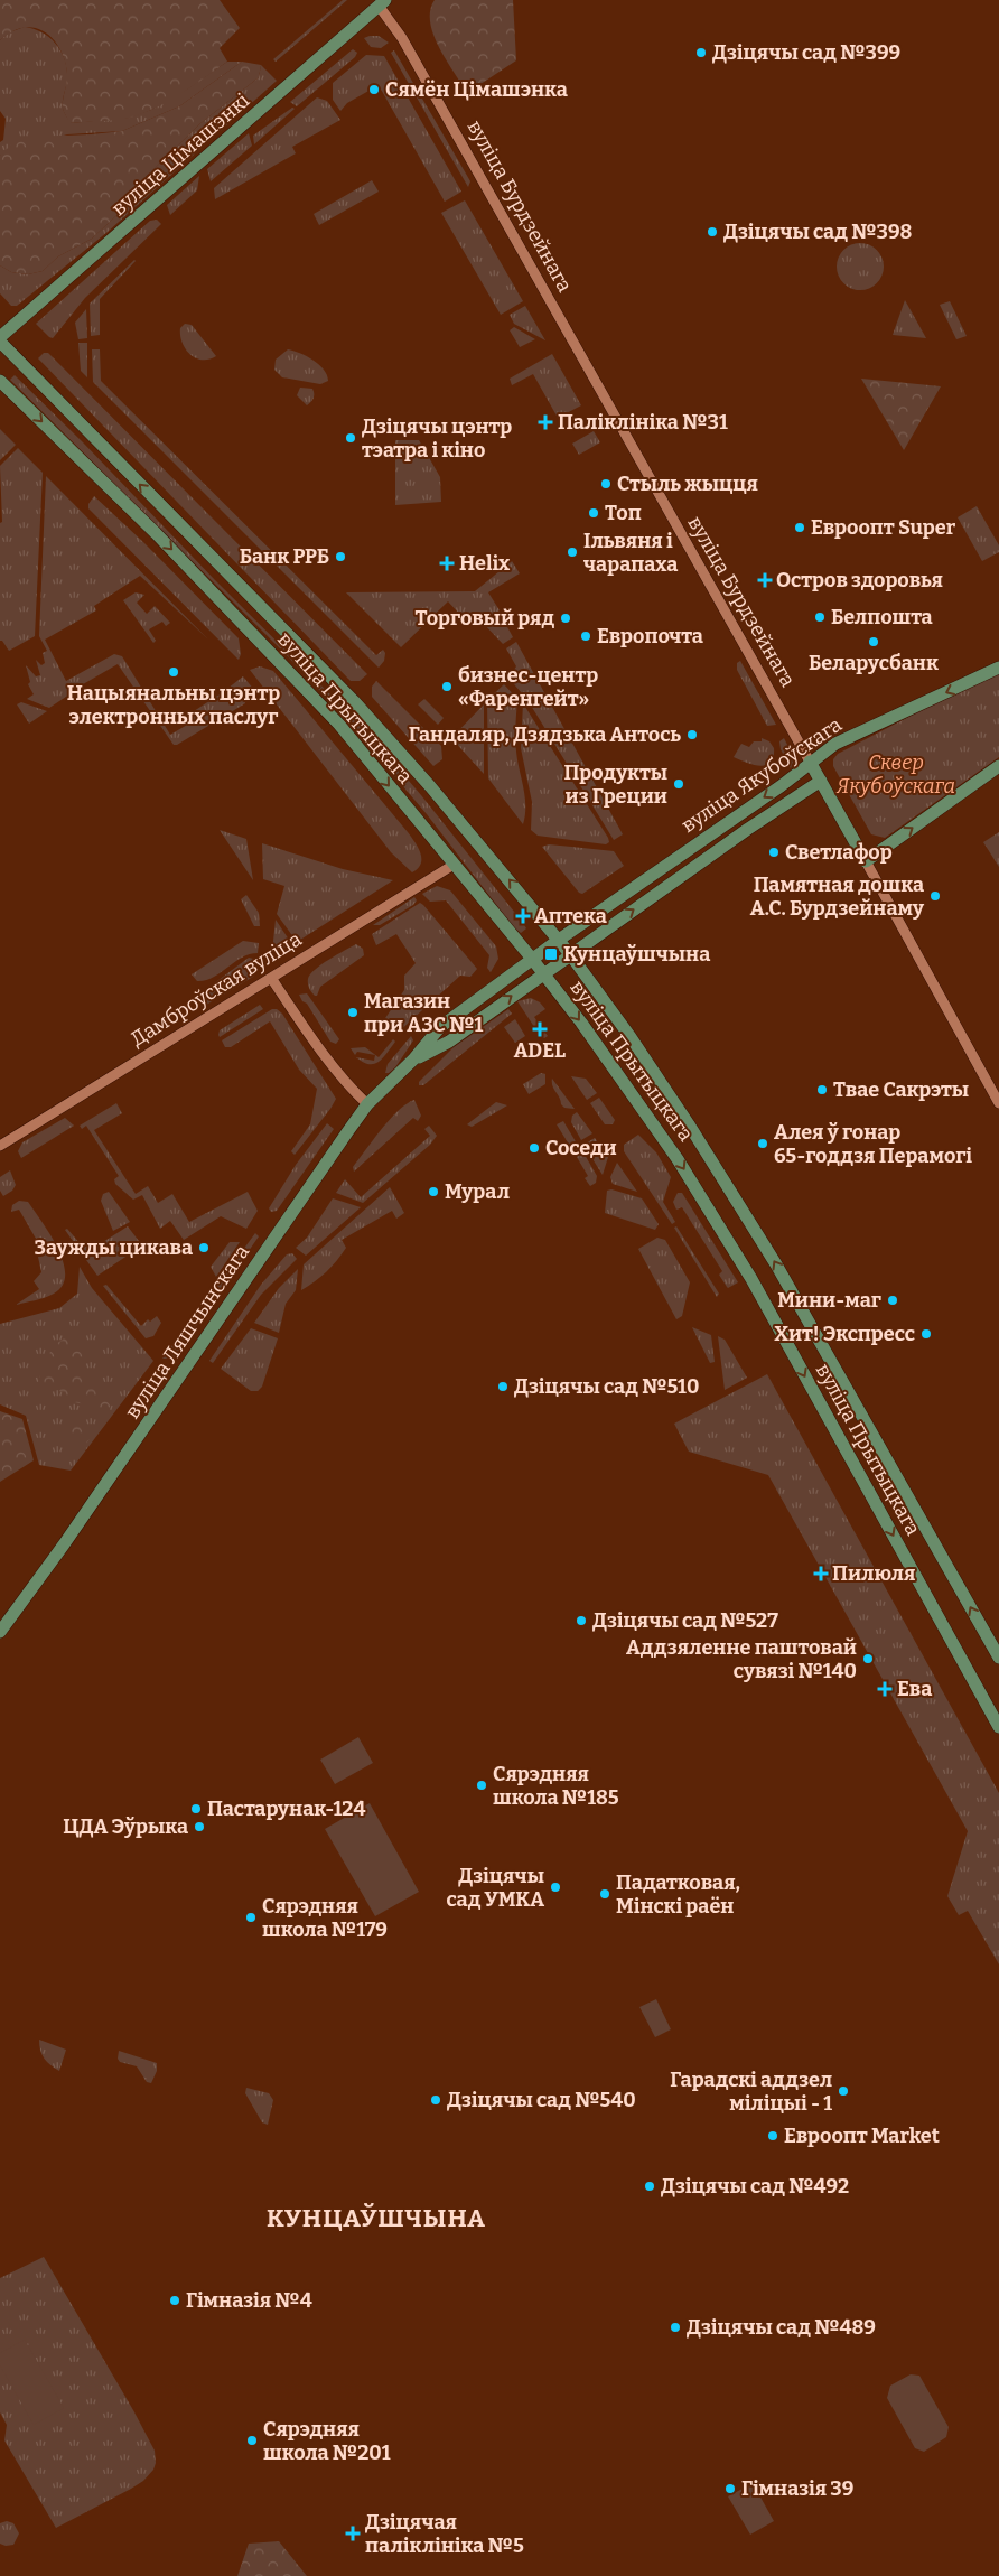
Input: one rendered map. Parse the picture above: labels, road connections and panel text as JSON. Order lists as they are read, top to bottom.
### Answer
{
  "streets": {
    "main road": [
      "вуліца Цімашэнкі",
      "вуліца Бурдзейнага",
      "вуліца Прытыцкага",
      "вуліца Якубоўскага",
      "вуліца Ляшчынскага"
    ],
    "street": ["Дамброўская вуліца"]
  },
  "crossings": [
    ["вуліца Цімашэнкі", "вуліца Бурдзейнага"],
    ["вуліца Бурдзейнага", "вуліца Якубоўскага"],
    ["вуліца Прытыцкага", "вуліца Якубоўскага"],
    ["вуліца Прытыцкага", "Дамброўская вуліца"],
    ["вуліца Прытыцкага", "вуліца Ляшчынскага"],
    ["вуліца Якубоўскага", "вуліца Ляшчынскага"]
  ],
  "districts": ["КУНЦАЎШЧЫНА"],
  "parks": ["Сквер Якубоўскага"],
  "places": {
    "other": [
      "Дзіцячы сад №399",
      "Сямён Цімашэнка",
      "Дзіцячы сад №398",
      "Дзіцячы цэнтр тэатра і кіно",
      "Стыль жыцця",
      "Топ",
      "Евроопт Super",
      "Ільвяня і чарапаха",
      "Банк РРБ",
      "Белпошта",
      "Торговый ряд",
      "Европочта",
      "Беларусбанк",
      "Нацыянальны цэнтр электронных паслуг",
      "бизнес-центр «Фаренгейт»",
      "Гандаляр, Дзядзька Антось",
      "Продукты из Греции",
      "Светлафор",
      "Памятная дошка А.С. Бурдзейнаму",
      "Магазин при АЗС №1",
      "Твае Сакрэты",
      "Алея ў гонар 65-годдзя Перамогі",
      "Соседи",
      "Мурал",
      "Заужды цикава",
      "Мини-маг",
      "Хит! Экспресс",
      "Дзіцячы сад №510",
      "Дзіцячы сад №527",
      "Аддзяленне паштовай сувязі №140",
      "Сярэдняя школа №185",
      "Пастарунак-124",
      "ЦДА Эўрыка",
      "Дзіцячы сад УМКА",
      "Падатковая, Мінскі раён",
      "Сярэдняя школа №179",
      "Гарадскі аддзел міліцыі - 1",
      "Дзіцячы сад №540",
      "Евроопт Market",
      "Дзіцячы сад №492",
      "Гімназія №4",
      "Дзіцячы сад №489",
      "Сярэдняя школа №201",
      "Гімназія 39"
    ],
    "health": [
      "Паліклініка №31",
      "Helix",
      "Остров здоровья",
      "Аптека",
      "ADEL",
      "Пилюля",
      "Ева",
      "Дзіцячая паліклініка №5"
    ],
    "transit": ["Кунцаўшчына"]
  }
}
